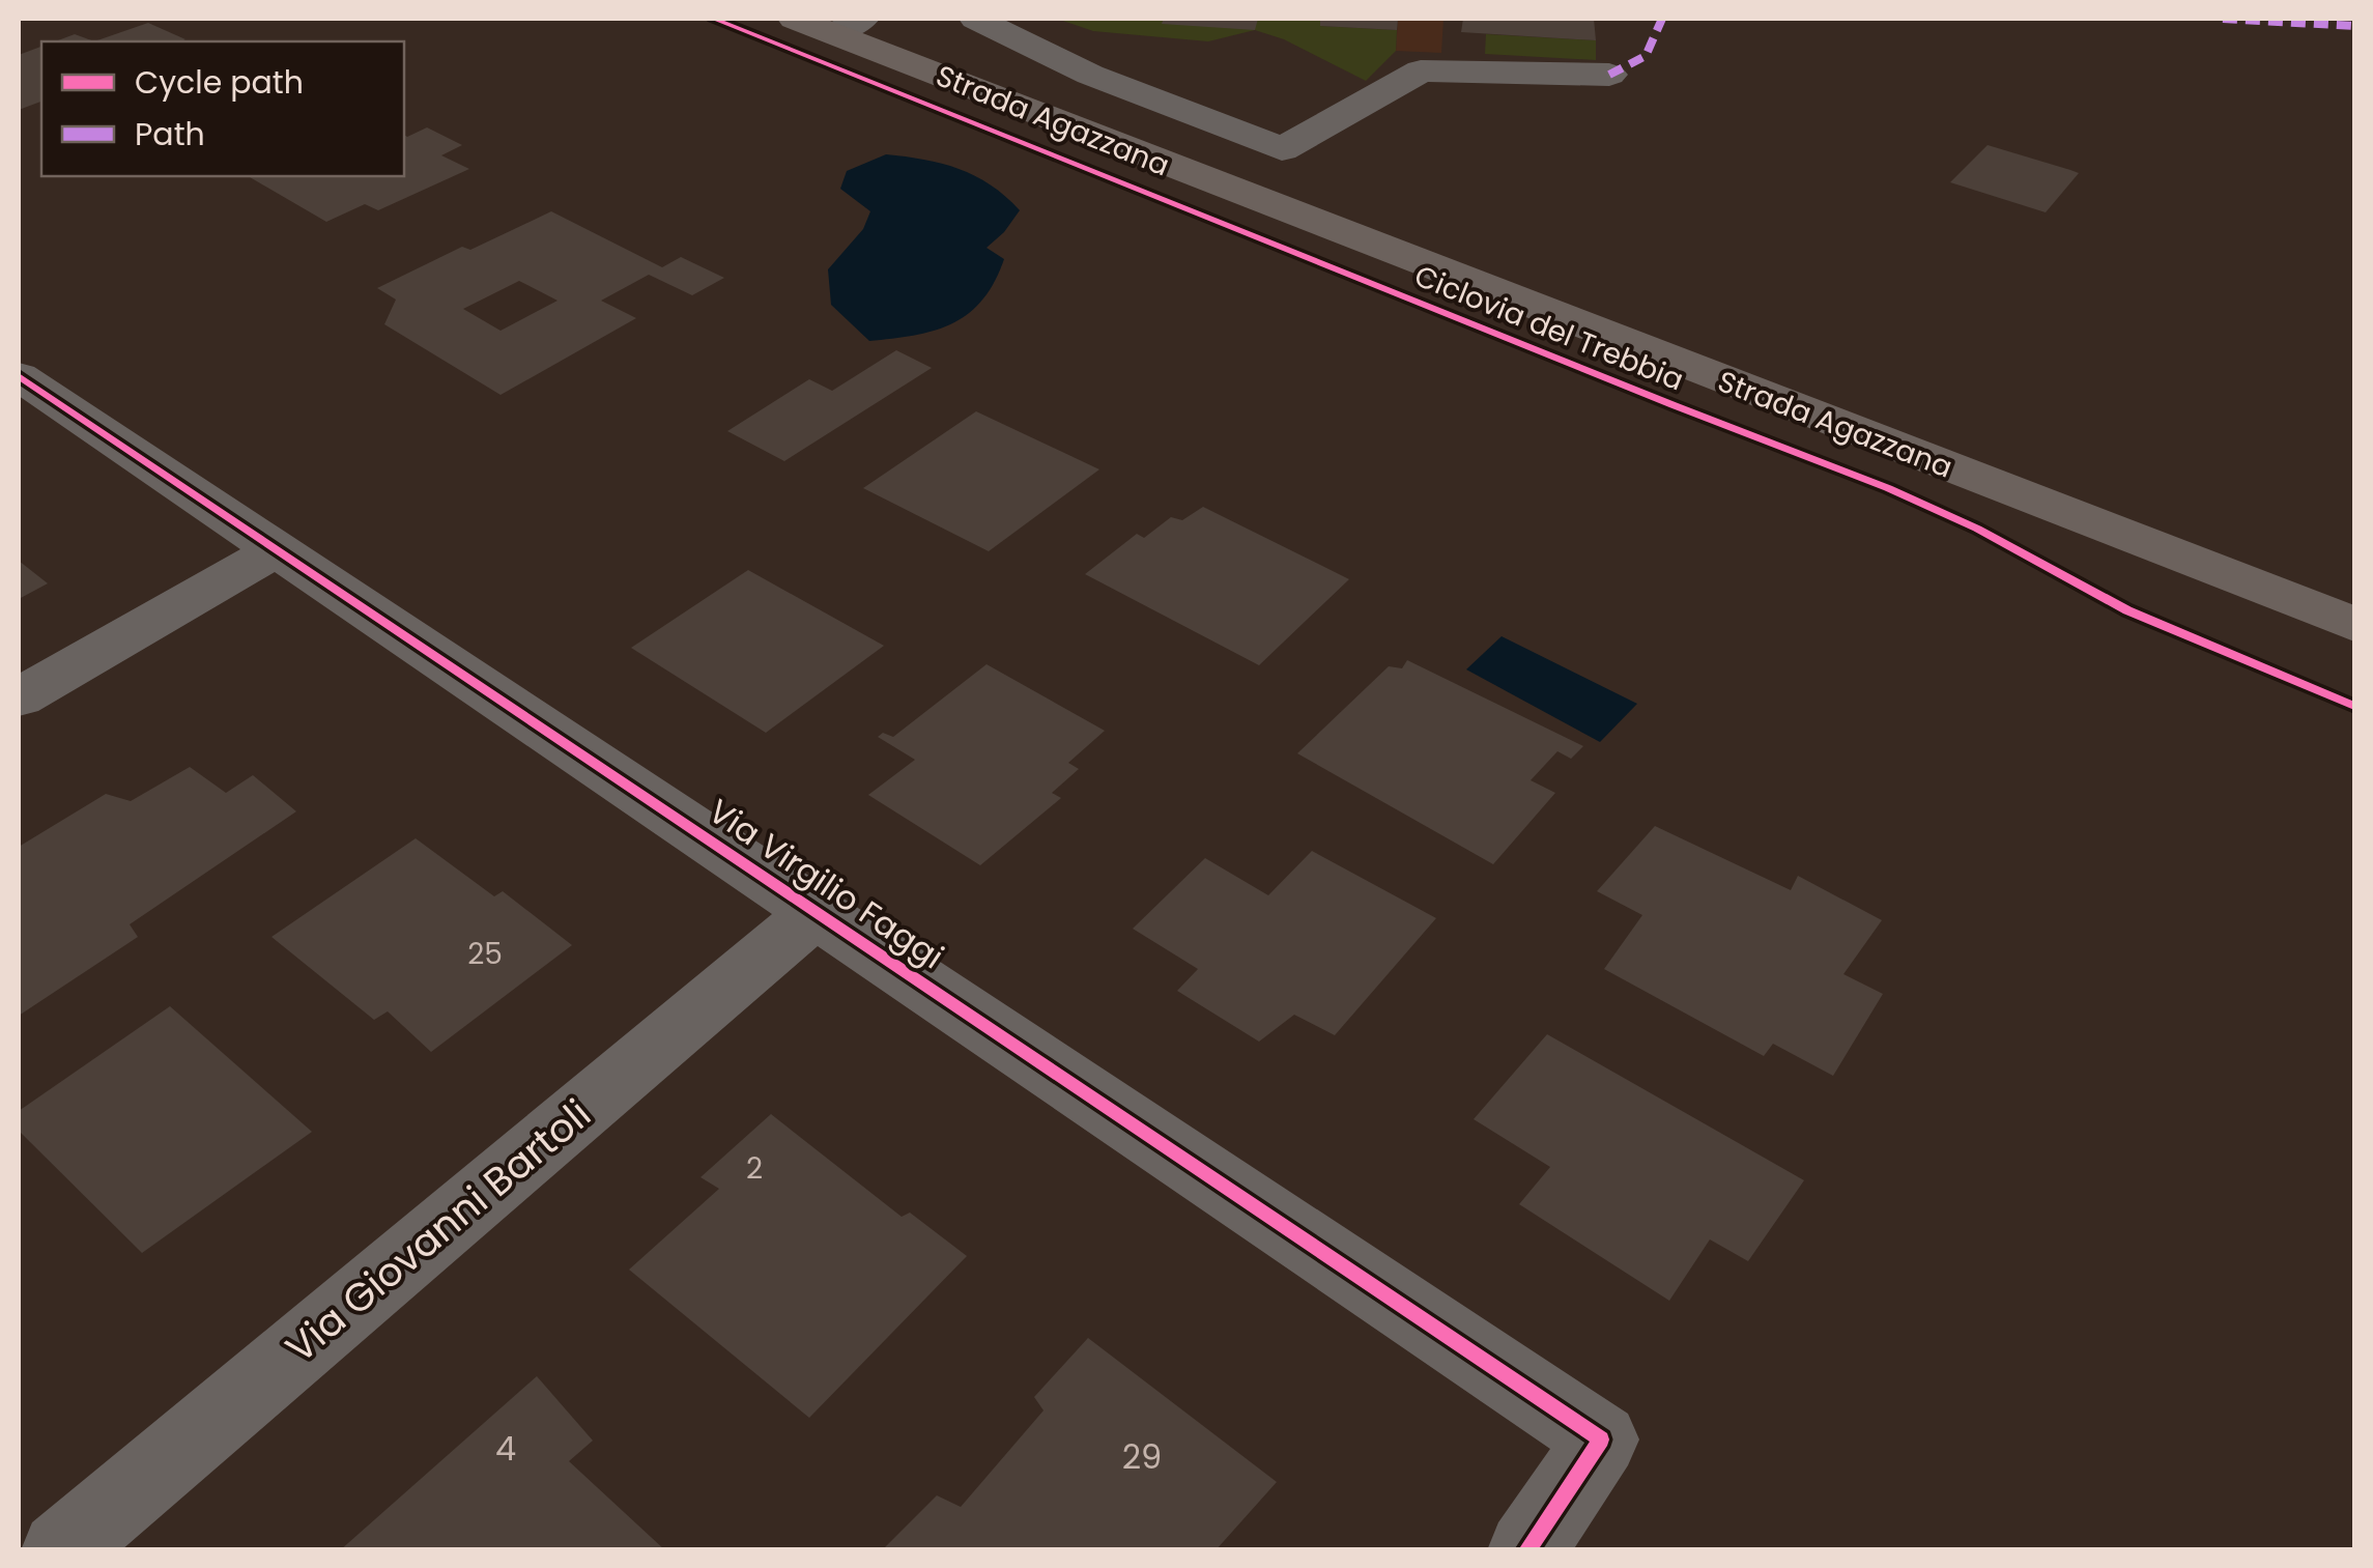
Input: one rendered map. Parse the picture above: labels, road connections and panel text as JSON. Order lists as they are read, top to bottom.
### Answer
{
  "streets": {
    "main road": ["Strada Agazzana"],
    "street": ["Via Virgilio Faggi", "Via Giovanni Bartoli"],
    "cycle path": ["Ciclovia del Trebbia"]
  },
  "crossings": [
    ["Via Virgilio Faggi", "Via Giovanni Bartoli"]
  ],
  "house_numbers": [
    "25",
    "2",
    "4",
    "29"
  ],
  "legend": ["Cycle path", "Path"]
}
